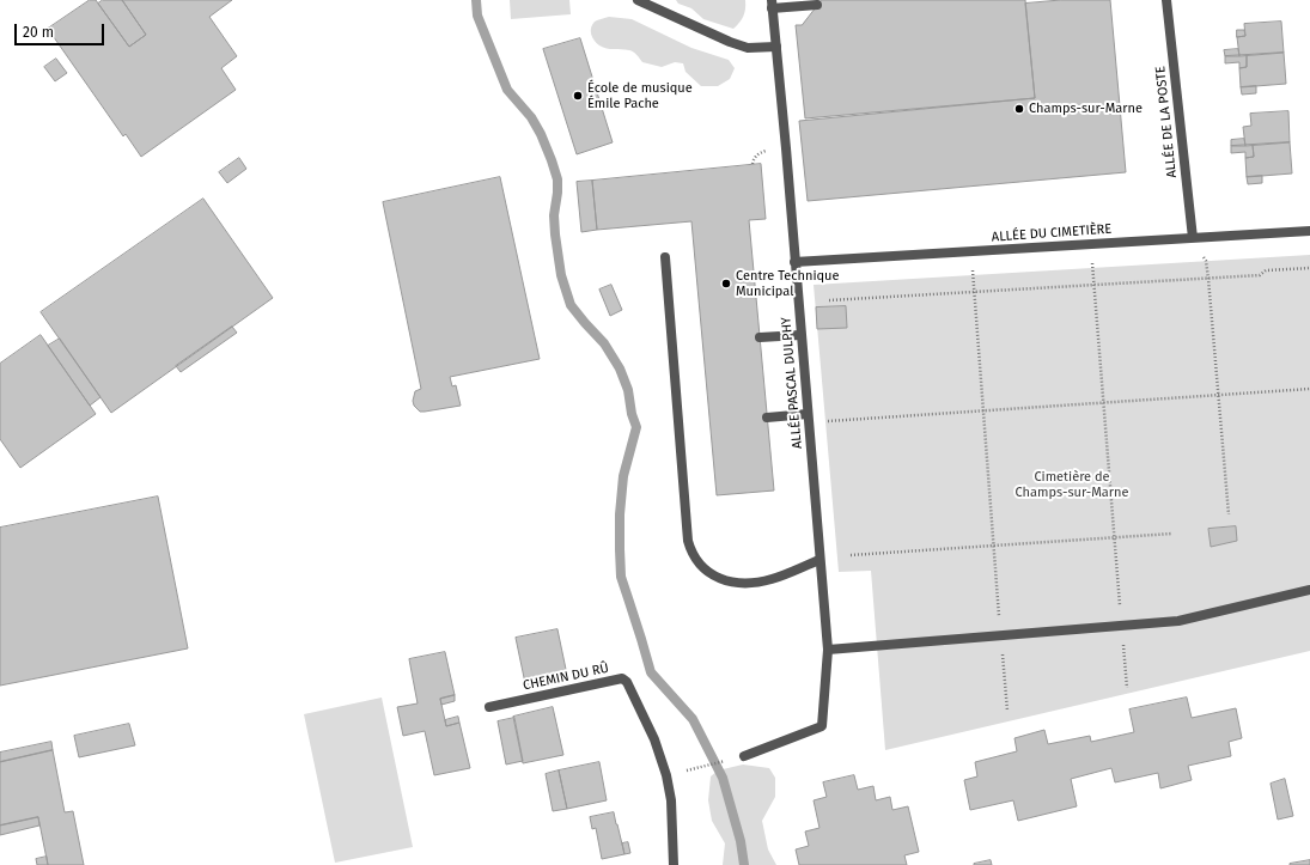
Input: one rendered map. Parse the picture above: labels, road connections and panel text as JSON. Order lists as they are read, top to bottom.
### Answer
{
  "streets": {
    "street": [
      "ALLÉE DE LA POSTE",
      "ALLÉE DU CIMETIÈRE",
      "ALLÉE PASCAL DULPHY",
      "CHEMIN DU RÛ"
    ]
  },
  "crossings": [
    ["ALLÉE DE LA POSTE", "ALLÉE DU CIMETIÈRE"],
    ["ALLÉE DU CIMETIÈRE", "ALLÉE PASCAL DULPHY"]
  ],
  "parks": ["Cimetière de Champs-sur-Marne"],
  "places": ["École de musique Émile Pache", "Champs-sur-Marne", "Centre Technique Municipal"],
  "scale_bar": "20 m"
}
